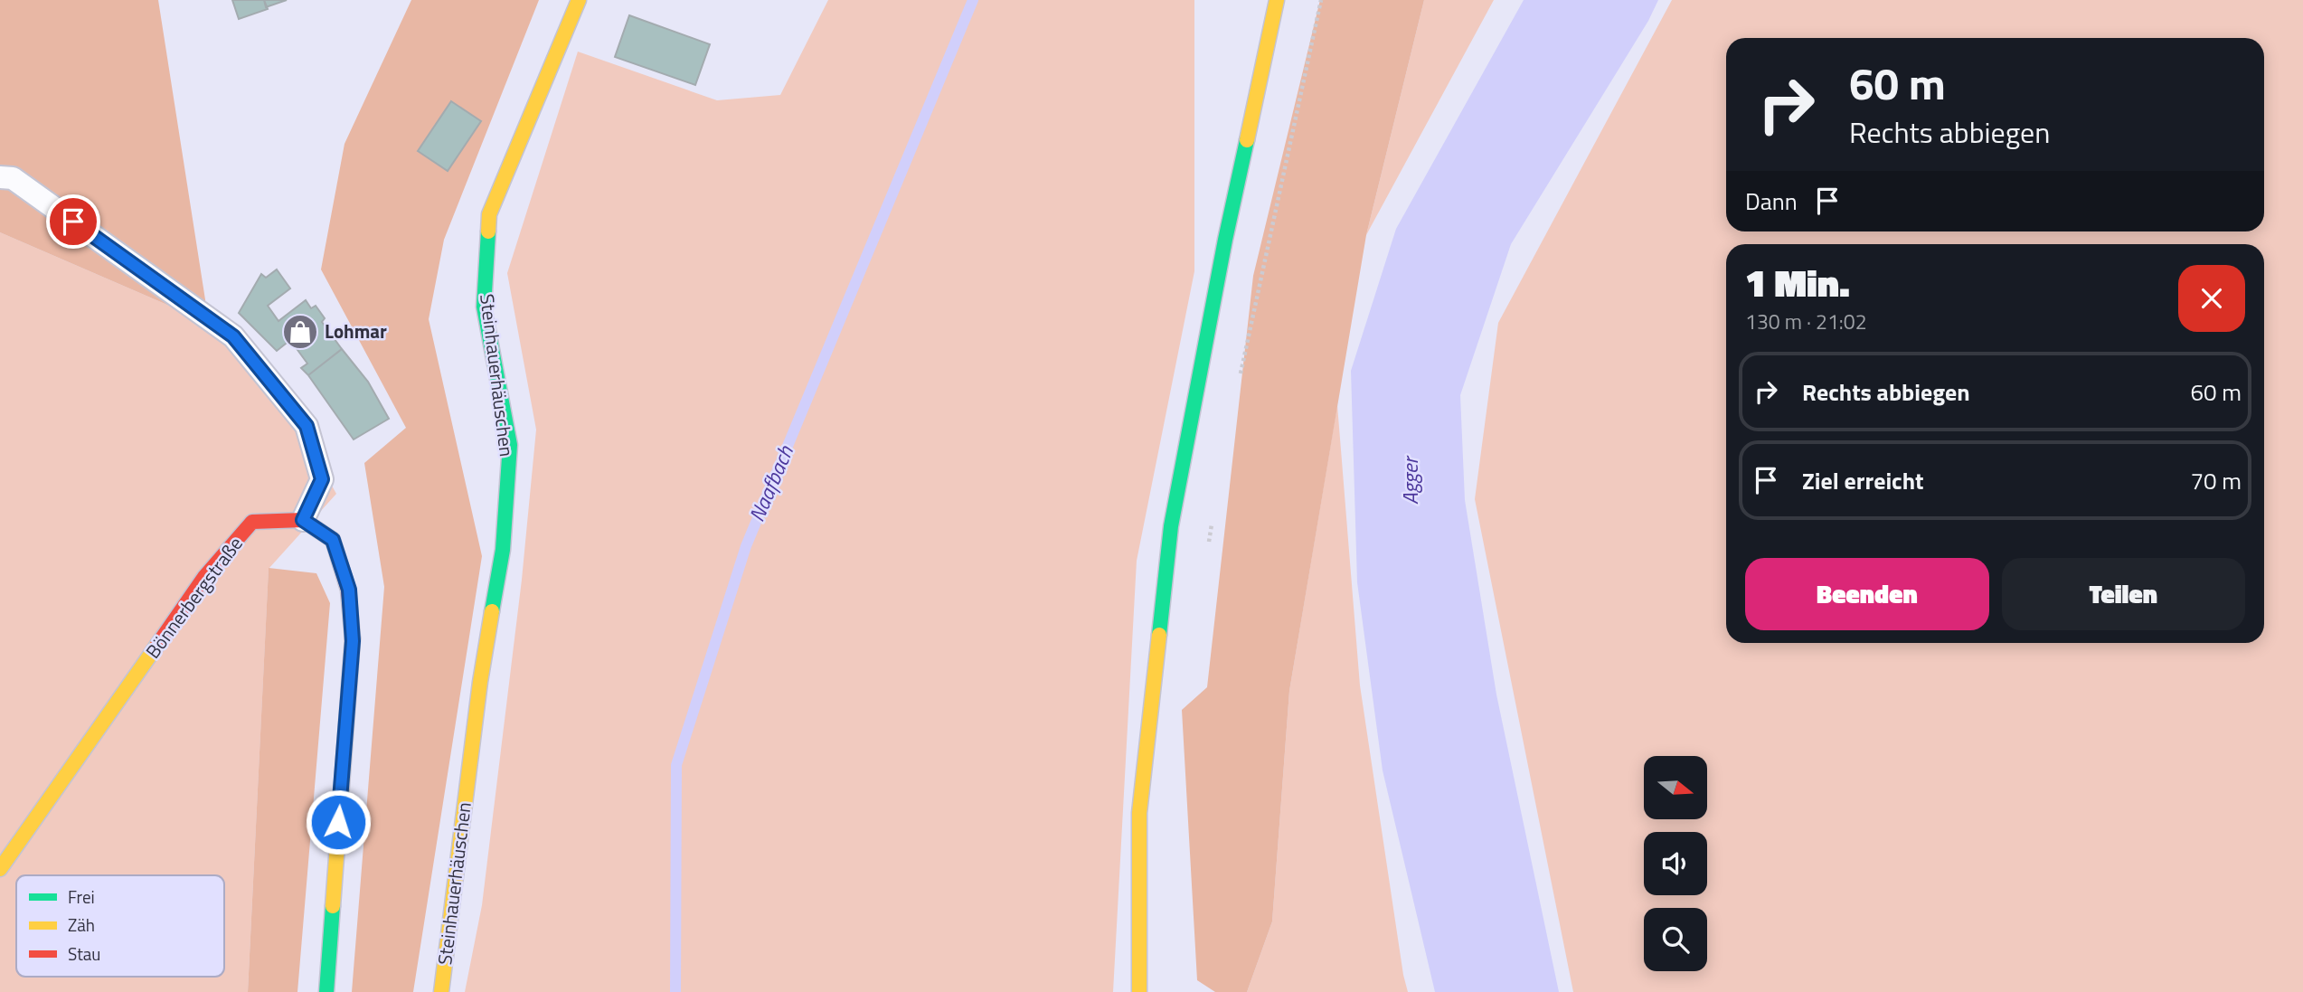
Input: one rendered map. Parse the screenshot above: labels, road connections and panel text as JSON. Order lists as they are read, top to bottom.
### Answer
{
  "streets": {
    "street": ["Steinhauerhäuschen", "Bönnerbergstraße"]
  },
  "water": ["Agger", "Naafbach"],
  "places": {
    "shop": ["Lohmar"]
  },
  "legend": ["Frei", "Zäh", "Stau"],
  "north": "right",
  "page": {
    "turn": ["60 m", "Rechts abbiegen"],
    "then": "Dann",
    "heading": ["1 Min.", "130 m · 21:02"],
    "list": [
      {
        "name": "Rechts abbiegen",
        "value": "60 m"
      },
      {
        "name": "Ziel erreicht",
        "value": "70 m"
      }
    ],
    "buttons": ["Beenden", "Teilen"]
  }
}
